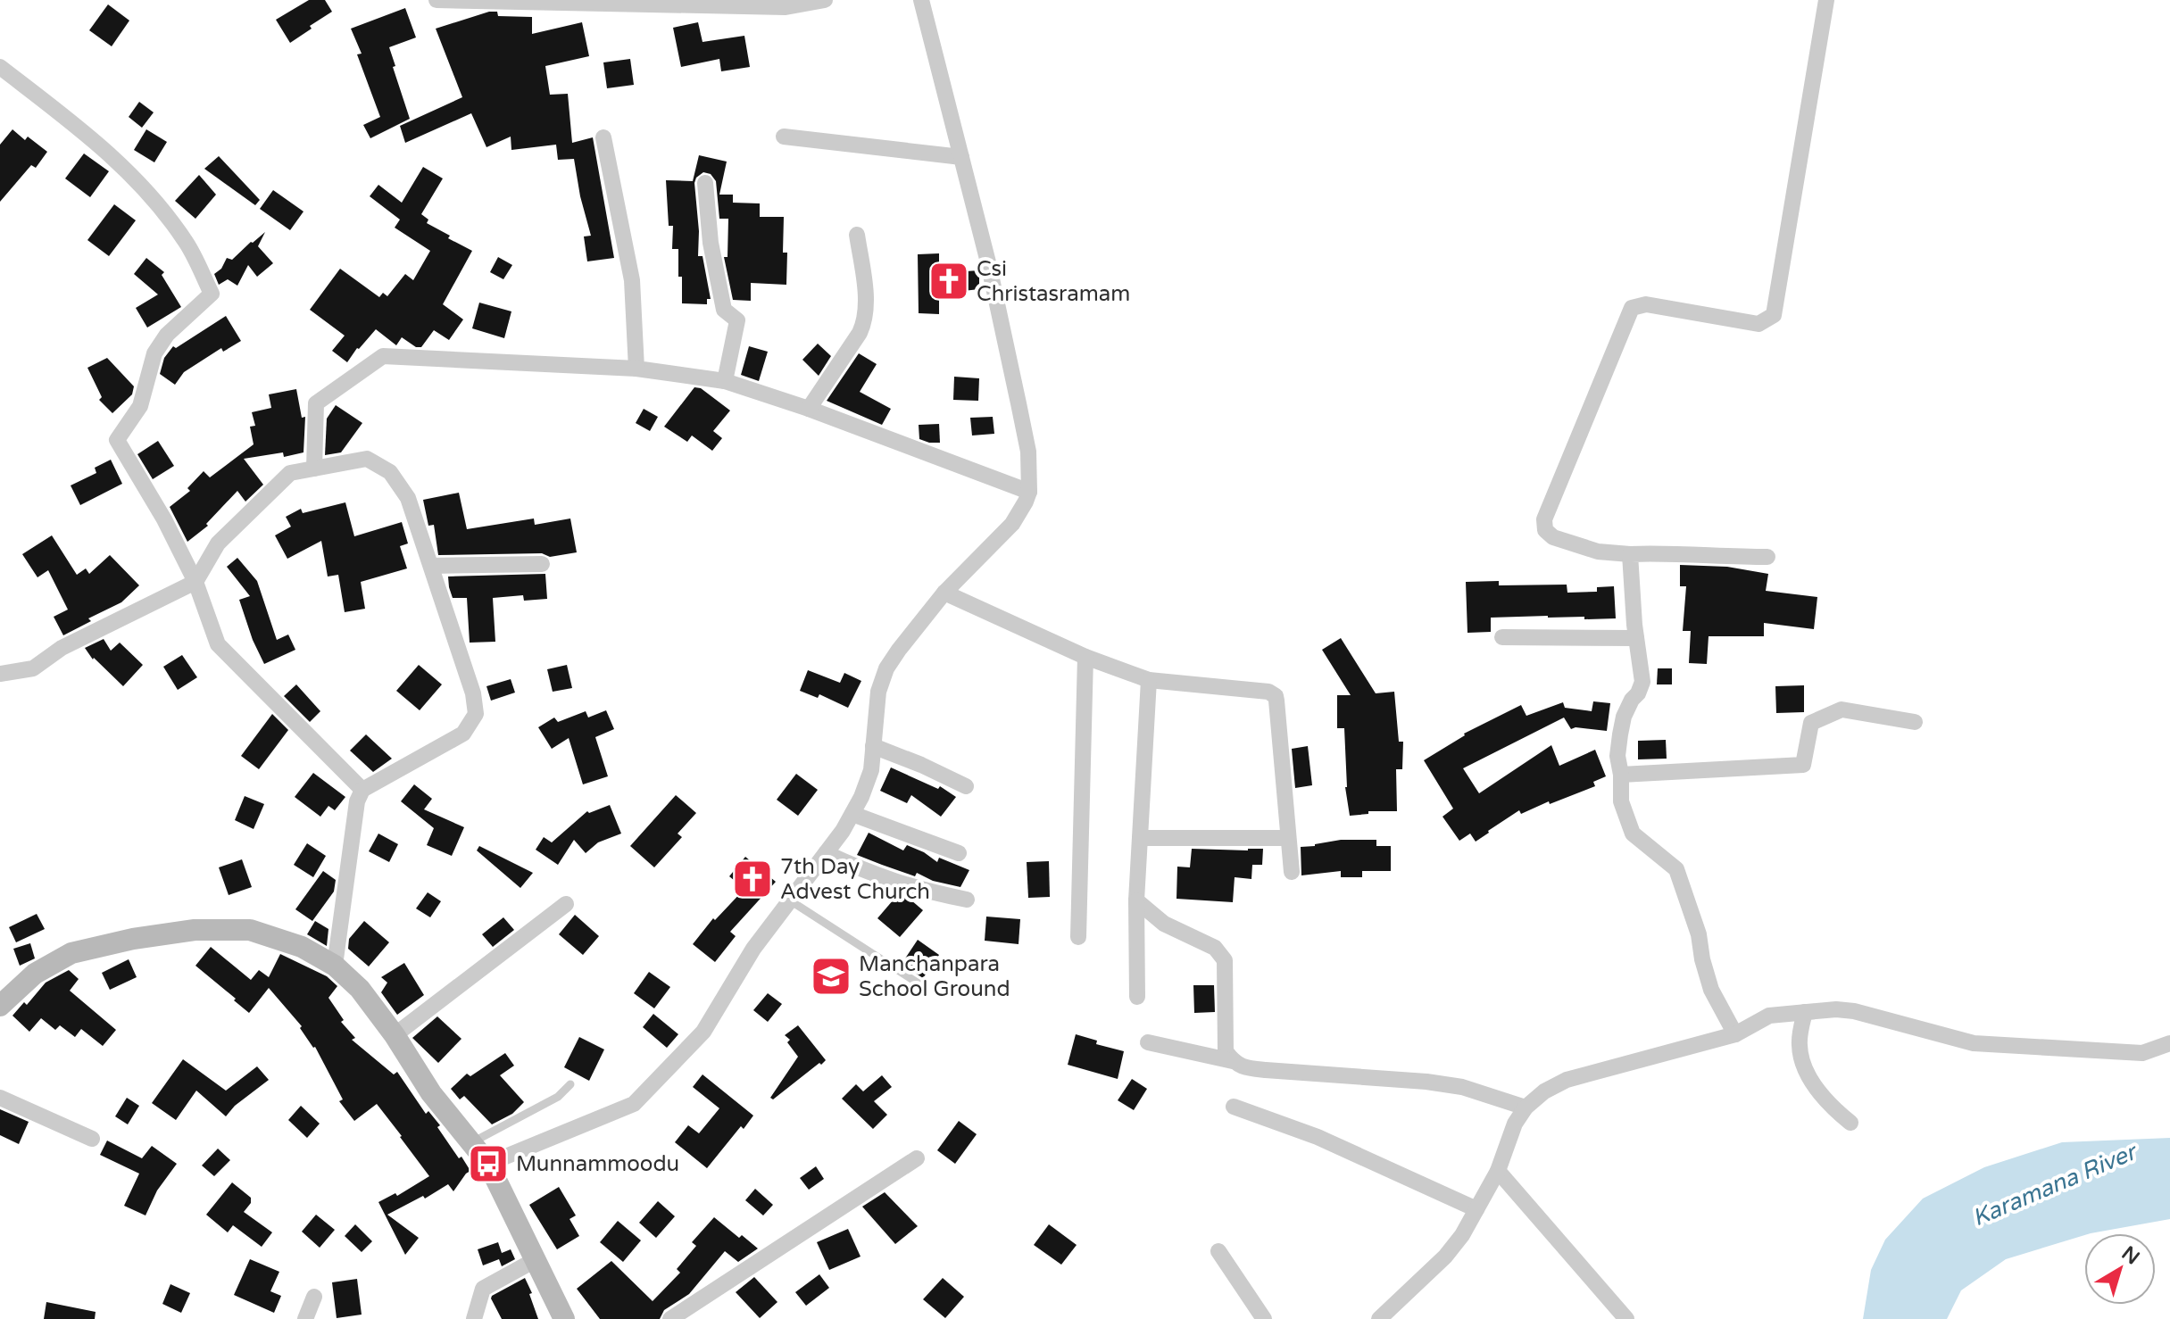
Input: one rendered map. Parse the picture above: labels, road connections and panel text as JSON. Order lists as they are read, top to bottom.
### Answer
{
  "water": ["Karamana River"],
  "places": {
    "church": ["Csi Christasramam", "7th Day Advest Church"],
    "school or university": ["Manchanpara School Ground"],
    "bus stop": ["Munnammoodu"]
  },
  "north": "top right"
}
